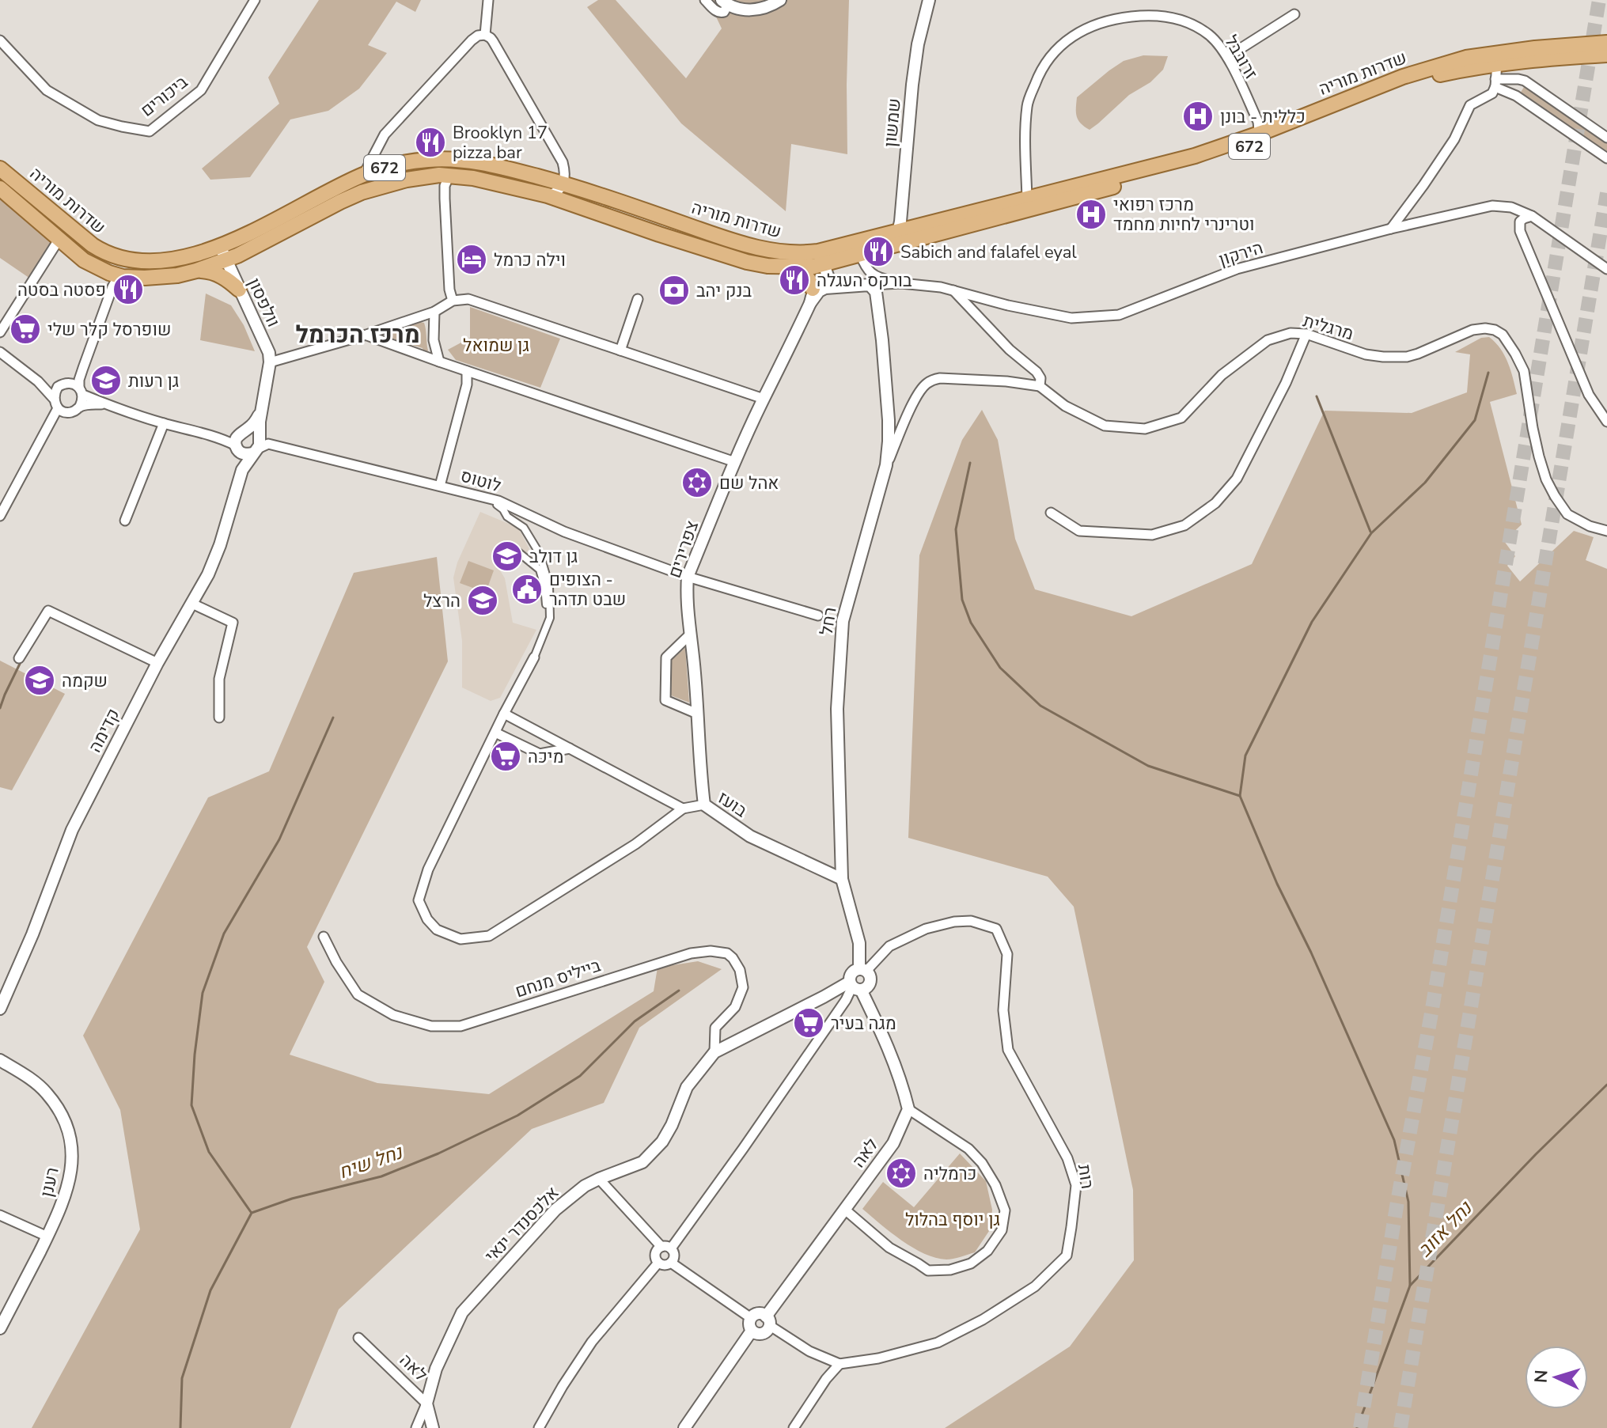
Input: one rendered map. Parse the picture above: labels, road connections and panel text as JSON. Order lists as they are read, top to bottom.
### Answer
{
  "streets": {
    "main road": ["שדרות מוריה", "672"],
    "street": [
      "זרובבל",
      "ביכורים",
      "שמשון",
      "הירקון",
      "וולפסון",
      "מרגלית",
      "לוטוס",
      "צפרירים",
      "רחל",
      "קדימה",
      "בועז",
      "בייליס מנחם",
      "לאה",
      "רות",
      "רענן",
      "אלכסנדר ינאי"
    ]
  },
  "crossings": [
    ["זרובבל", "שדרות מוריה"],
    ["שדרות מוריה", "שמשון"],
    ["שדרות מוריה", "וולפסון"],
    ["שדרות מוריה", "לוטוס"],
    ["שדרות מוריה", "צפרירים"],
    ["שדרות מוריה", "קדימה"],
    ["הירקון", "מרגלית"],
    ["הירקון", "רחל"],
    ["וולפסון", "לוטוס"],
    ["וולפסון", "קדימה"],
    ["לוטוס", "צפרירים"],
    ["לוטוס", "קדימה"],
    ["צפרירים", "בועז"],
    ["רחל", "בועז"],
    ["רחל", "רות"],
    ["רחל", "אלכסנדר ינאי"],
    ["בייליס מנחם", "אלכסנדר ינאי"],
    ["לאה", "אלכסנדר ינאי"],
    ["רות", "אלכסנדר ינאי"]
  ],
  "districts": ["מרכז הכרמל"],
  "water": ["נחל שיח", "נחל אזוב"],
  "parks": ["גן שמואל", "גן יוסף בהלול"],
  "places": {
    "hospital": ["כללית - בונן", "מרכז רפואי וטרינרי לחיות מחמד"],
    "restaurant": [
      "Brooklyn 17 pizza bar",
      "Sabich and falafel eyal",
      "בורקס העגלה",
      "פסטה בסטה"
    ],
    "hotel": ["וילה כרמל"],
    "bank": ["בנק יהב"],
    "supermarket": ["שופרסל קלר שלי", "מיכה", "מגה בעיר"],
    "school or university": [
      "גן רעות",
      "גן דולב",
      "הרצל",
      "שקמה"
    ],
    "synagogue": ["אהל שם", "כרמליה"],
    "public building": ["הצופים - שבט תדהר"]
  },
  "north": "left"
}
